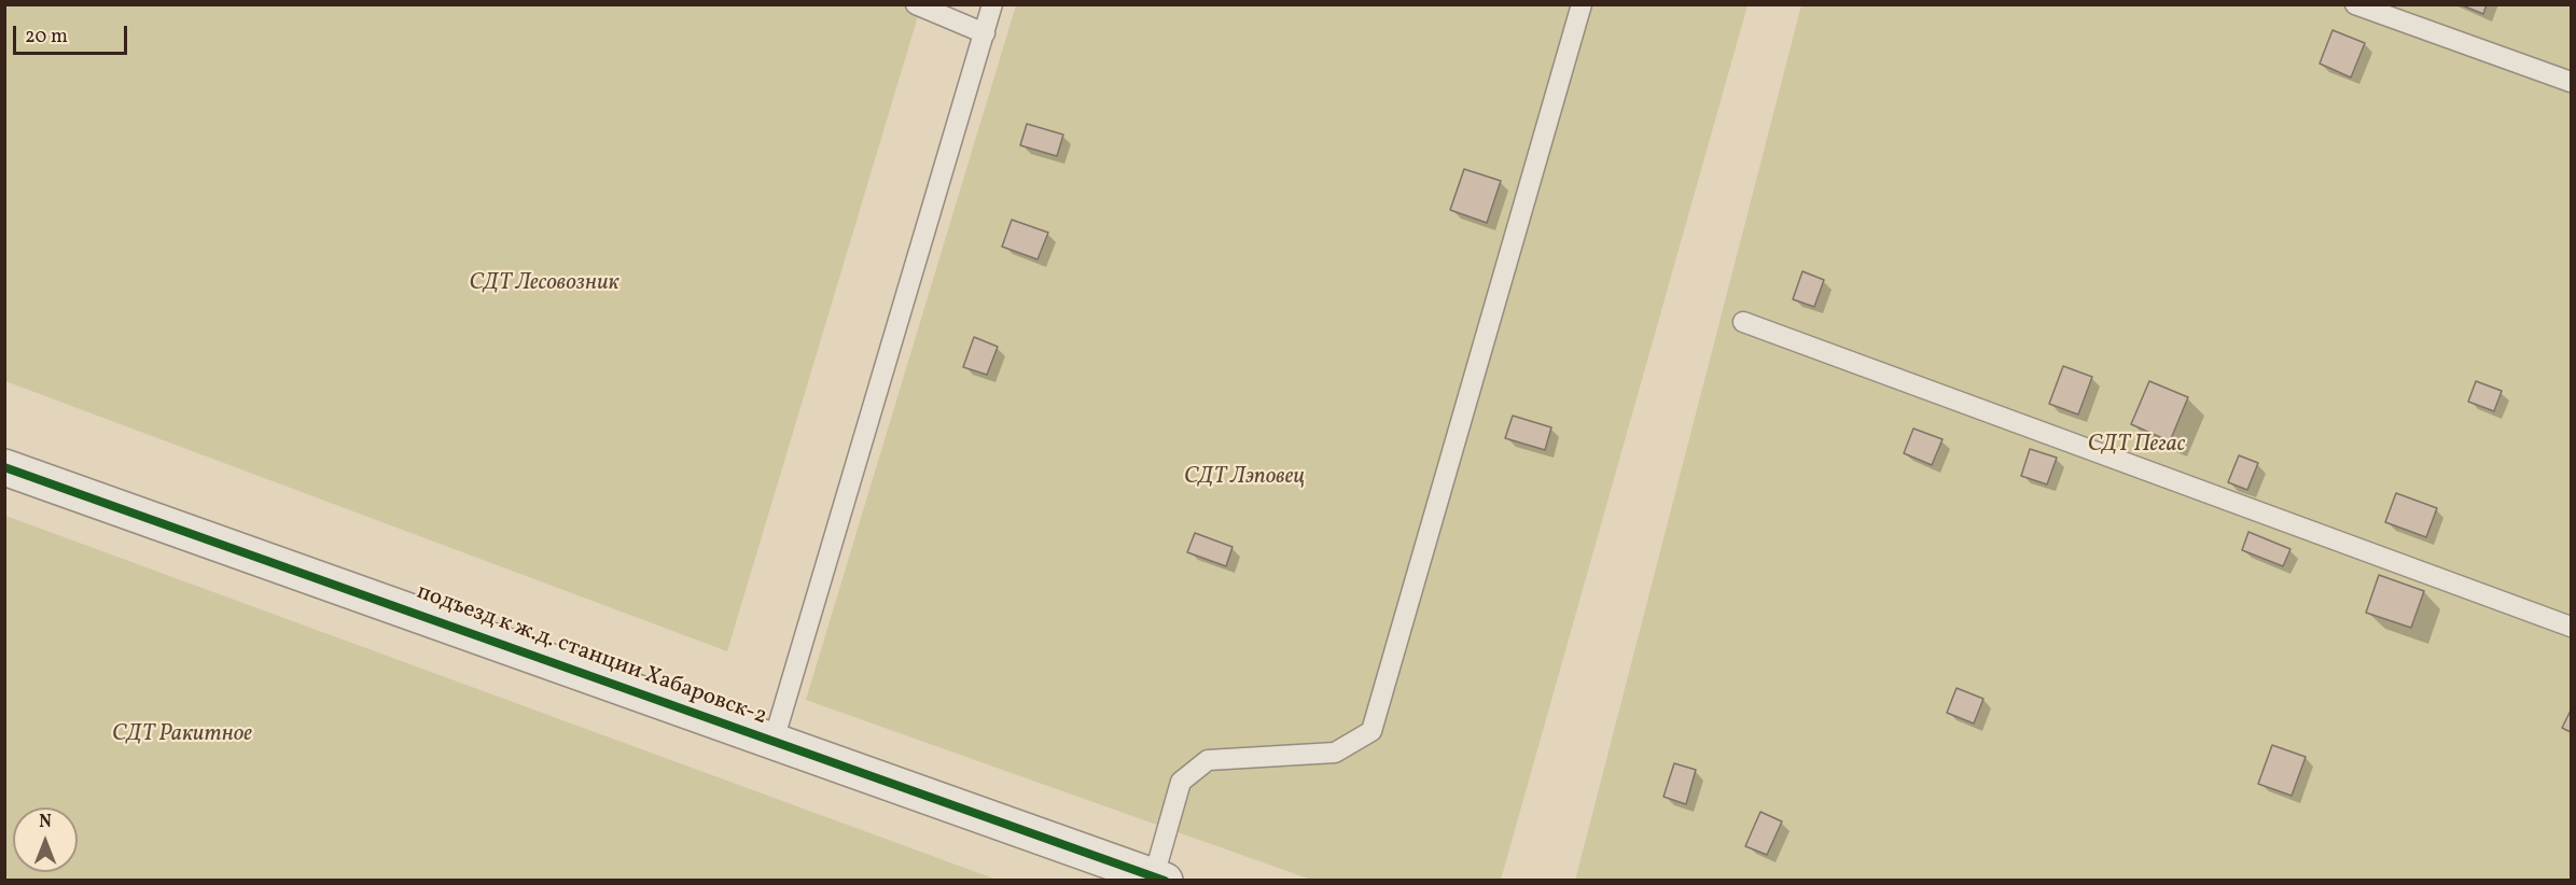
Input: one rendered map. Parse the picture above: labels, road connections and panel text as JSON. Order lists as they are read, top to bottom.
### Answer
{
  "streets": {
    "street": ["подъезд к ж.д. станции Хабаровск-2"]
  },
  "parks": [
    "СДТ Лесовозник",
    "СДТ Пегас",
    "СДТ Лэповец",
    "СДТ Ракитное"
  ],
  "scale_bar": "20 m",
  "north": "top"
}
